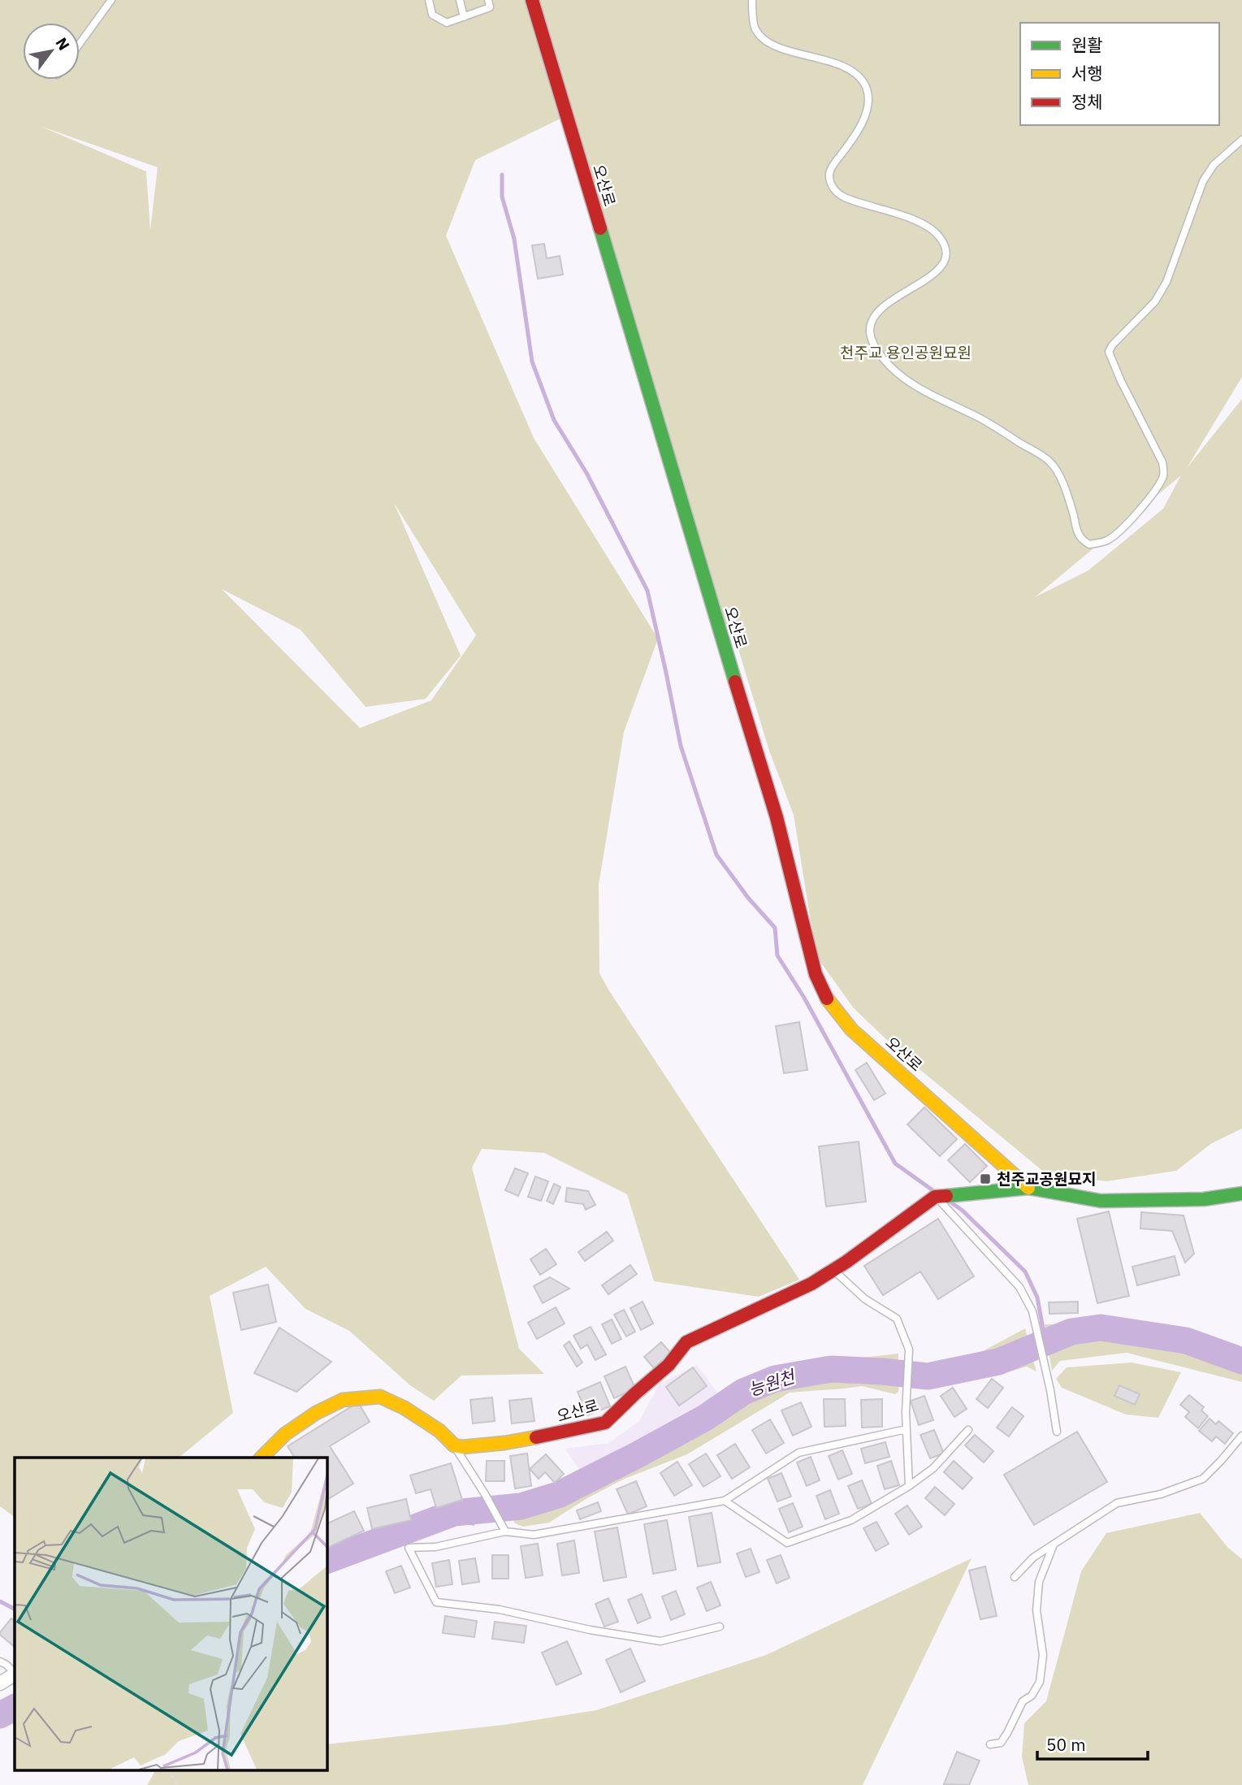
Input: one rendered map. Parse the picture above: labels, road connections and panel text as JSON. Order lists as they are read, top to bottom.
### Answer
{
  "streets": {
    "street": ["오산로"]
  },
  "water": ["능원천"],
  "parks": ["천주교 용인공원묘원"],
  "places": {
    "transit": ["천주교공원묘지"]
  },
  "legend": ["원활", "서행", "정체"],
  "scale_bar": "50 m",
  "north": "top right"
}
